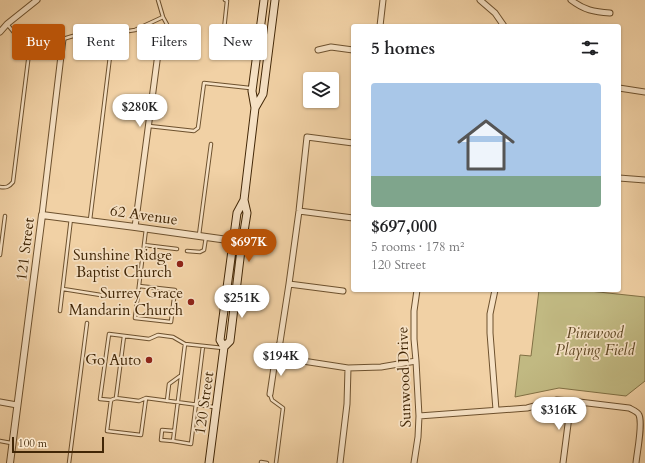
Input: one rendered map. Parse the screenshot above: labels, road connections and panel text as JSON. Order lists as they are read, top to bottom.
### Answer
{
  "streets": {
    "main road": ["120 Street"],
    "street": ["62 Avenue", "121 Street", "Sunwood Drive"]
  },
  "crossings": [
    ["62 Avenue", "121 Street"],
    ["62 Avenue", "120 Street"]
  ],
  "parks": ["Pinewood Playing Field"],
  "places": ["Sunshine Ridge Baptist Church", "Surrey Grace Mandarin Church", "Go Auto"],
  "scale_bar": "100 m",
  "page": {
    "chip": [
      "Buy",
      "Rent",
      "Filters",
      "New"
    ],
    "heading": "5 homes",
    "list": [
      {
        "name": "$697,000",
        "note": "5 rooms · 178 m² · 120 Street"
      }
    ],
    "price": [
      "$280K",
      "$697K",
      "$251K",
      "$194K",
      "$316K"
    ],
    "scale": "100 m"
  }
}
